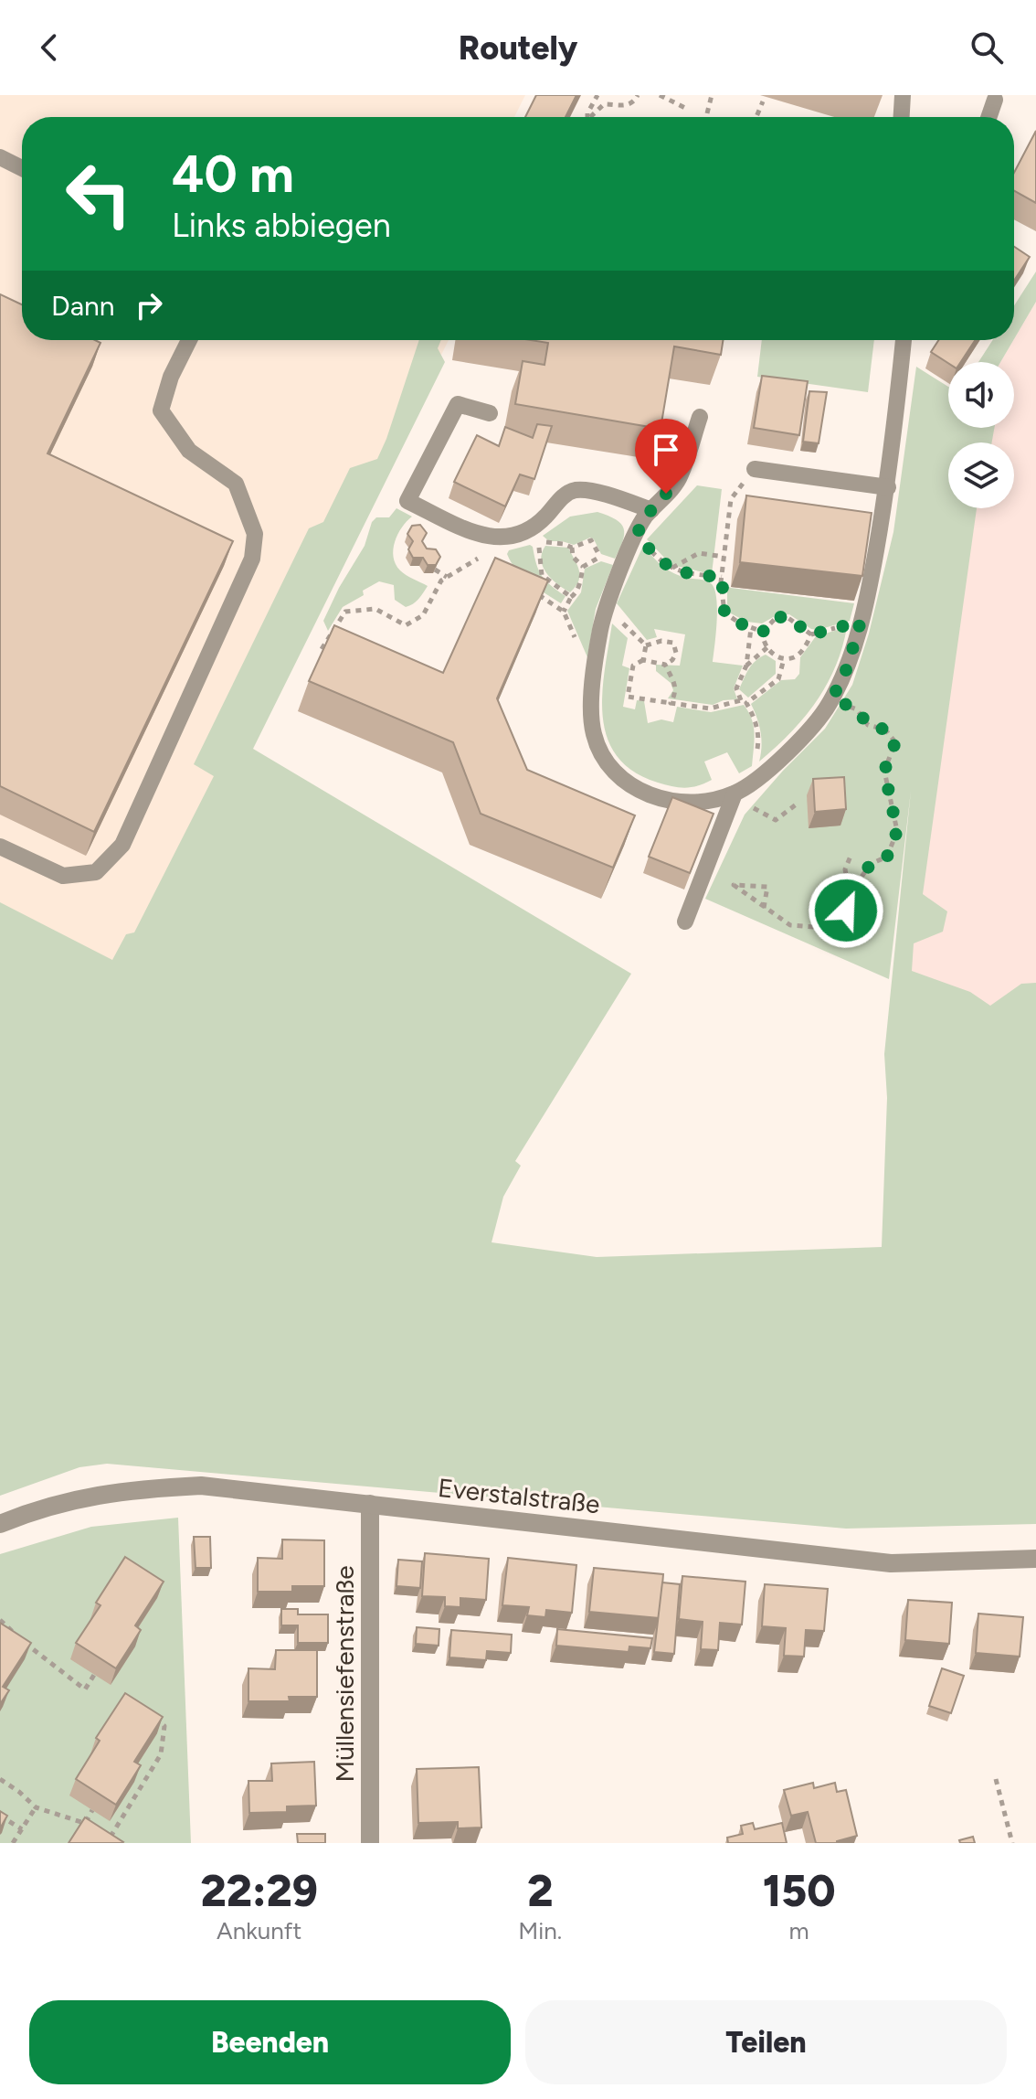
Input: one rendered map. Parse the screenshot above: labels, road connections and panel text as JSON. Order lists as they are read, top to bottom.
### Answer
{
  "streets": {
    "street": ["Everstalstraße", "Müllensiefenstraße"]
  },
  "crossings": [
    ["Everstalstraße", "Müllensiefenstraße"]
  ],
  "page": {
    "header": "Routely",
    "turn": ["40 m", "Links abbiegen"],
    "then": "Dann",
    "eta": [
      "22:29",
      "Ankunft",
      "2",
      "Min.",
      "150",
      "m"
    ],
    "buttons": ["Beenden", "Teilen"]
  }
}
